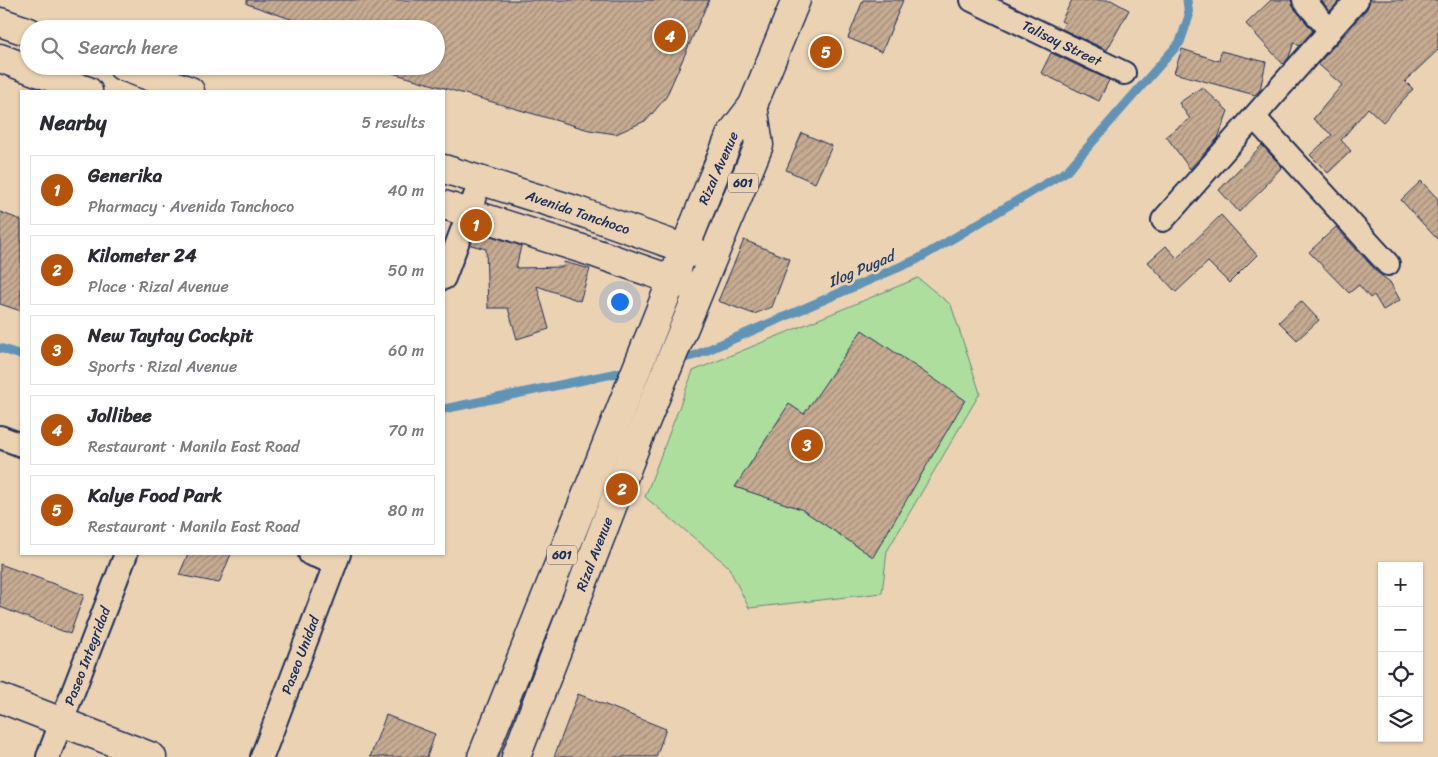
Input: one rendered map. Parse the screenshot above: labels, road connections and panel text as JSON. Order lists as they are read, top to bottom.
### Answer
{
  "streets": {
    "main road": ["Rizal Avenue", "601", "Avenida Tanchoco"],
    "street": ["Talisay Street", "Paseo Unidad", "Paseo Integridad"]
  },
  "crossings": [
    ["Rizal Avenue", "601"],
    ["Rizal Avenue", "Avenida Tanchoco"]
  ],
  "water": ["Ilog Pugad"],
  "page": {
    "pins": [
      "4",
      "5",
      "1",
      "3",
      "2"
    ],
    "search": "Search here",
    "heading": ["Nearby", "5 results"],
    "list": [
      {
        "mark": "1",
        "name": "Generika",
        "note": "Pharmacy · Avenida Tanchoco",
        "value": "40 m"
      },
      {
        "mark": "2",
        "name": "Kilometer 24",
        "note": "Place · Rizal Avenue",
        "value": "50 m"
      },
      {
        "mark": "3",
        "name": "New Taytay Cockpit",
        "note": "Sports · Rizal Avenue",
        "value": "60 m"
      },
      {
        "mark": "4",
        "name": "Jollibee",
        "note": "Restaurant · Manila East Road",
        "value": "70 m"
      },
      {
        "mark": "5",
        "name": "Kalye Food Park",
        "note": "Restaurant · Manila East Road",
        "value": "80 m"
      }
    ],
    "map_buttons": ["+", "−"]
  }
}
